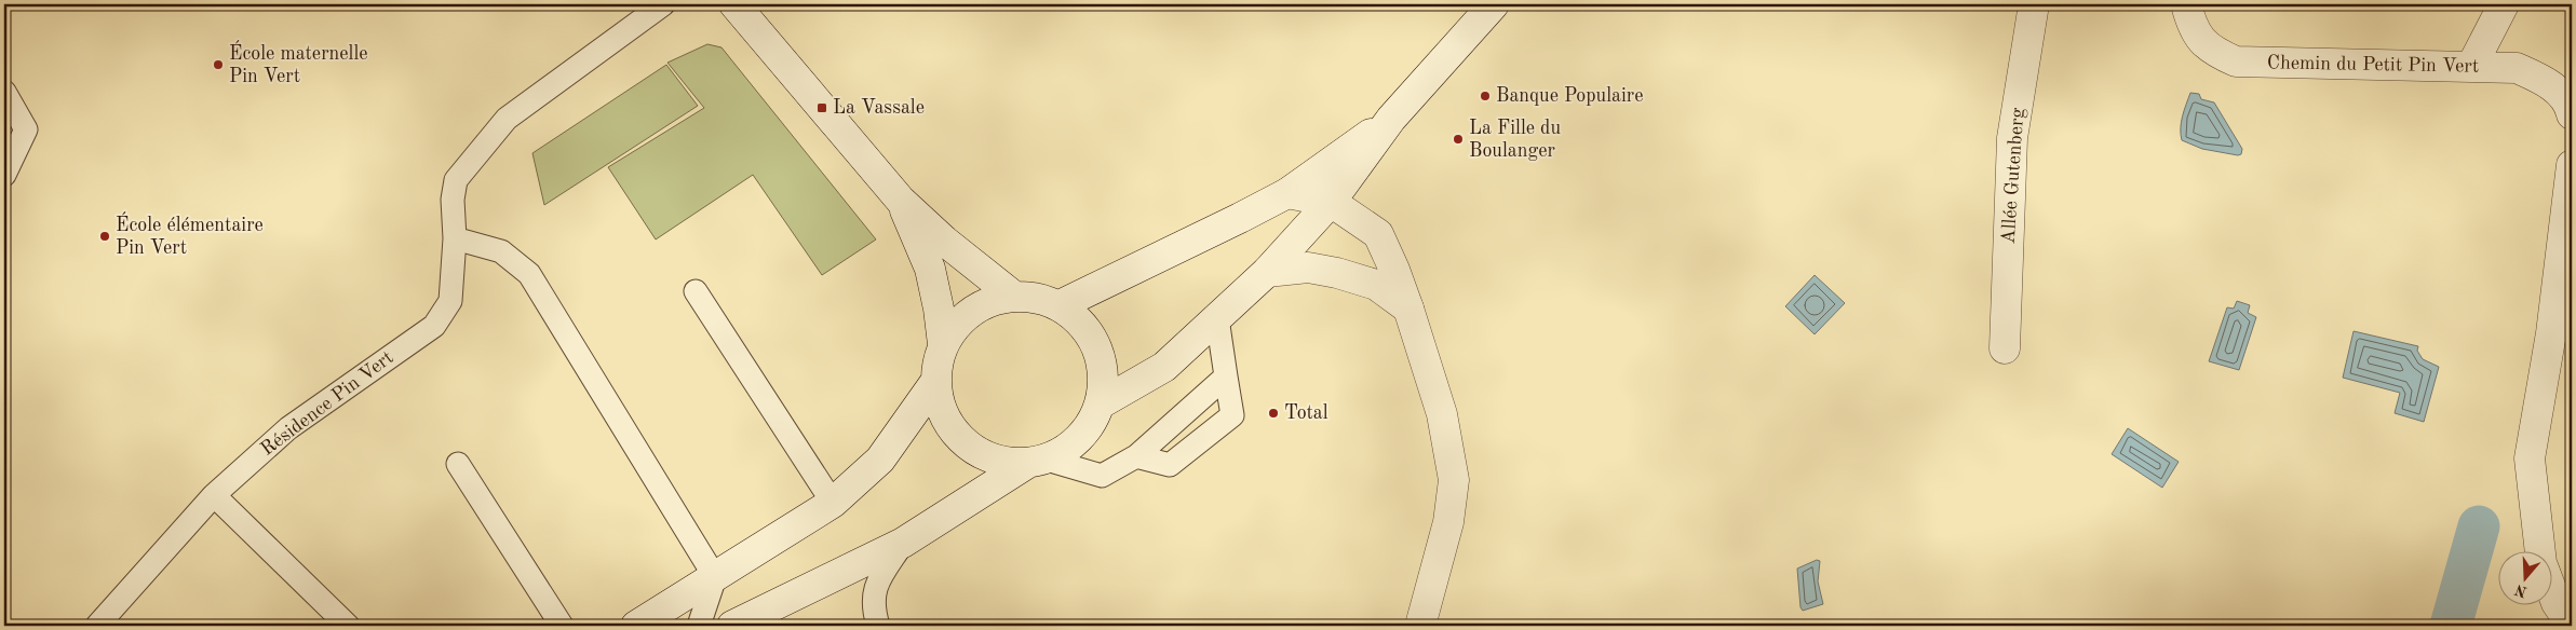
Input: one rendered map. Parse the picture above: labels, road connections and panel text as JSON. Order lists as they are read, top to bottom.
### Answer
{
  "streets": {
    "main road": ["Chemin du Petit Pin Vert", "Allée Gutenberg"],
    "lane": ["Résidence Pin Vert"]
  },
  "places": {
    "other": [
      "École maternelle Pin Vert",
      "Banque Populaire",
      "La Fille du Boulanger",
      "École élémentaire Pin Vert",
      "Total"
    ],
    "transit": ["La Vassale"]
  },
  "north": "bottom"
}
